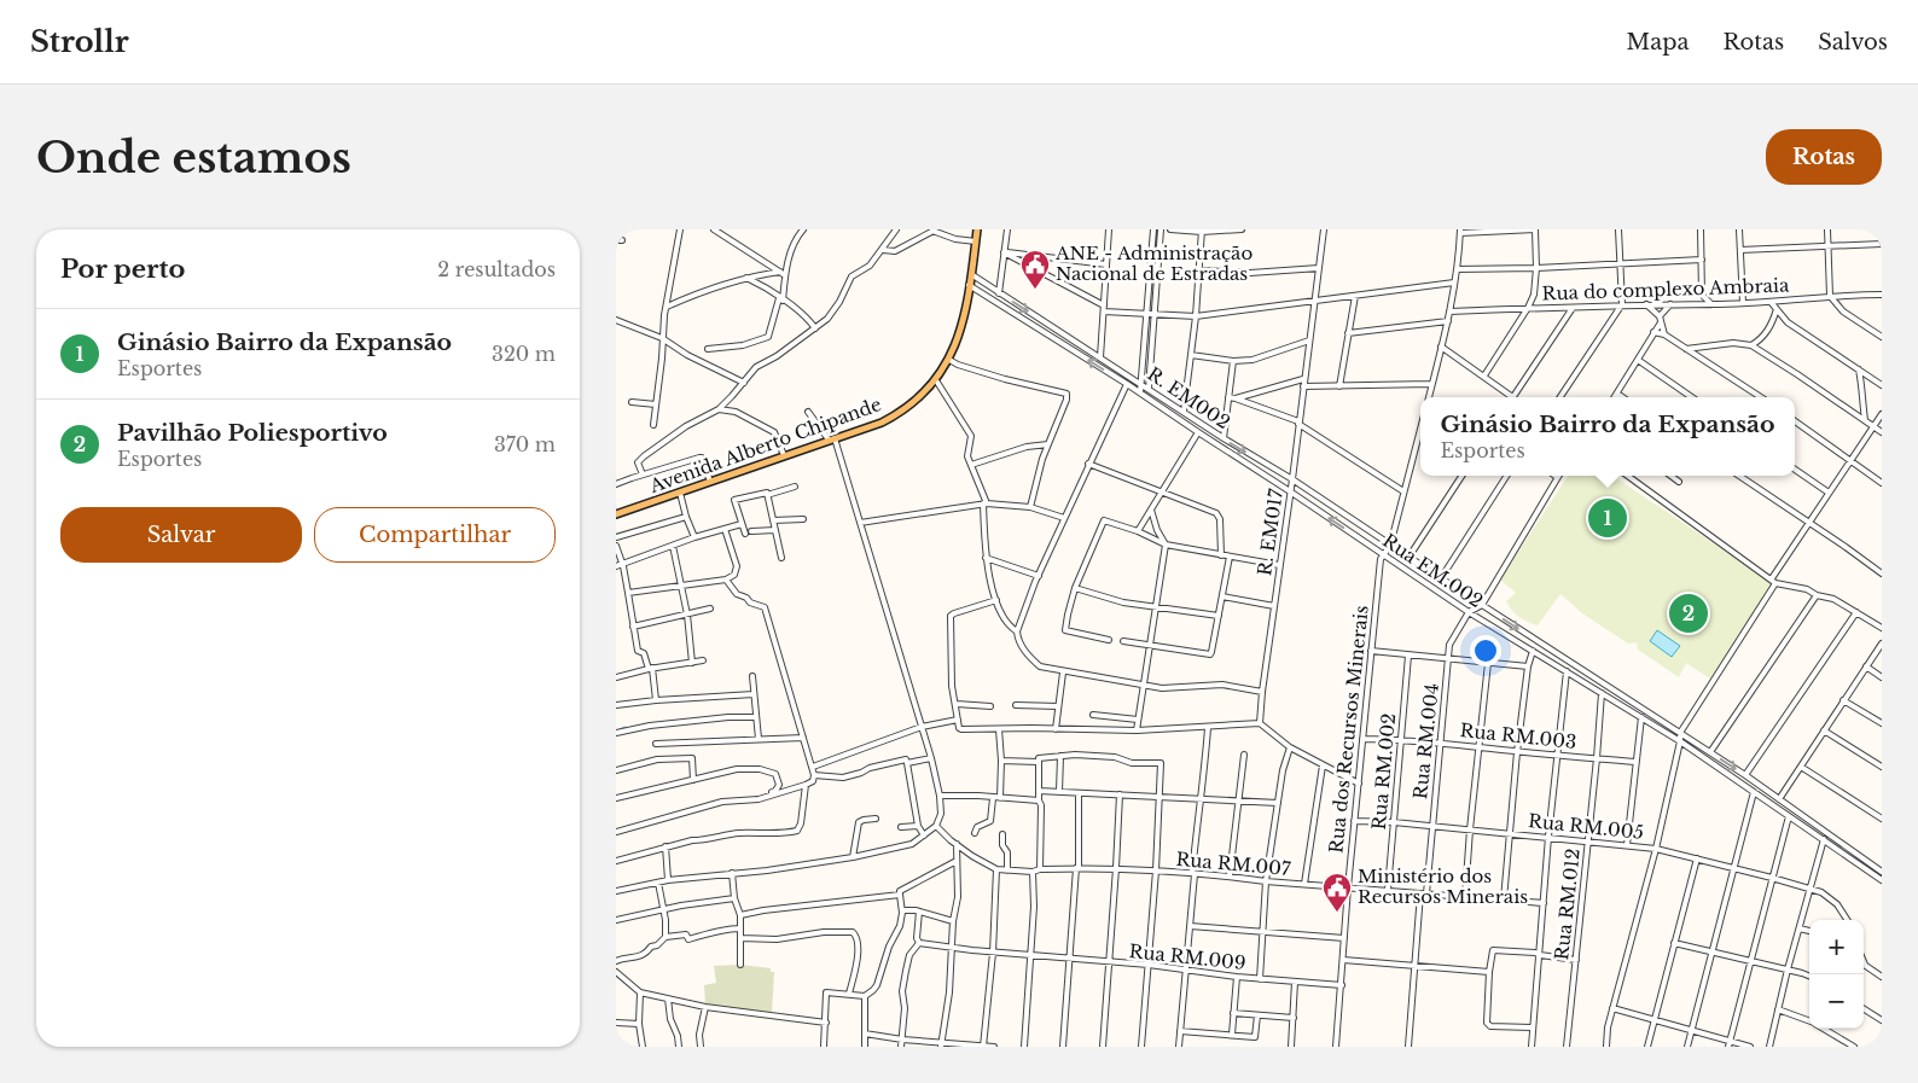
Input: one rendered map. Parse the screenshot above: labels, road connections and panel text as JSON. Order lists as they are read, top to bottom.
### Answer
{
  "streets": {
    "main road": ["Avenida Alberto Chipande"],
    "street": [
      "Rua do complexo Ambraia",
      "R. EM002",
      "R. EM017",
      "Rua EM.002",
      "Rua dos Recursos Minerais",
      "Rua RM.003",
      "Rua RM.004",
      "Rua RM.002",
      "Rua RM.005",
      "Rua RM.007",
      "Rua RM.012",
      "Rua RM.009"
    ]
  },
  "crossings": [
    ["R. EM002", "Avenida Alberto Chipande"],
    ["R. EM002", "R. EM017"],
    ["R. EM002", "Rua EM.002"],
    ["Avenida Alberto Chipande", "Rua EM.002"],
    ["R. EM017", "Rua EM.002"],
    ["Rua EM.002", "Rua dos Recursos Minerais"],
    ["Rua EM.002", "Rua RM.004"],
    ["Rua EM.002", "Rua RM.012"],
    ["Rua dos Recursos Minerais", "Rua RM.003"],
    ["Rua dos Recursos Minerais", "Rua RM.005"],
    ["Rua dos Recursos Minerais", "Rua RM.007"],
    ["Rua dos Recursos Minerais", "Rua RM.009"],
    ["Rua RM.003", "Rua RM.004"],
    ["Rua RM.003", "Rua RM.002"],
    ["Rua RM.003", "Rua RM.012"],
    ["Rua RM.004", "Rua RM.005"],
    ["Rua RM.004", "Rua RM.007"],
    ["Rua RM.002", "Rua RM.005"],
    ["Rua RM.002", "Rua RM.007"],
    ["Rua RM.005", "Rua RM.012"]
  ],
  "places": {
    "public building": ["ANE - Administração Nacional de Estradas", "Ministério dos Recursos Minerais"]
  },
  "page": {
    "header": "Strollr",
    "nav": ["Mapa", "Rotas", "Salvos"],
    "buttons": [
      "Rotas",
      ["Salvar", "Compartilhar"]
    ],
    "title": "Onde estamos",
    "heading": ["Por perto", "2 resultados"],
    "list": [
      {
        "mark": "1",
        "name": "Ginásio Bairro da Expansão",
        "note": "Esportes",
        "value": "320 m"
      },
      {
        "mark": "2",
        "name": "Pavilhão Poliesportivo",
        "note": "Esportes",
        "value": "370 m"
      }
    ],
    "popup": ["Ginásio Bairro da Expansão", "Esportes"],
    "pins": ["1", "2"],
    "map_buttons": ["+", "−"]
  }
}
